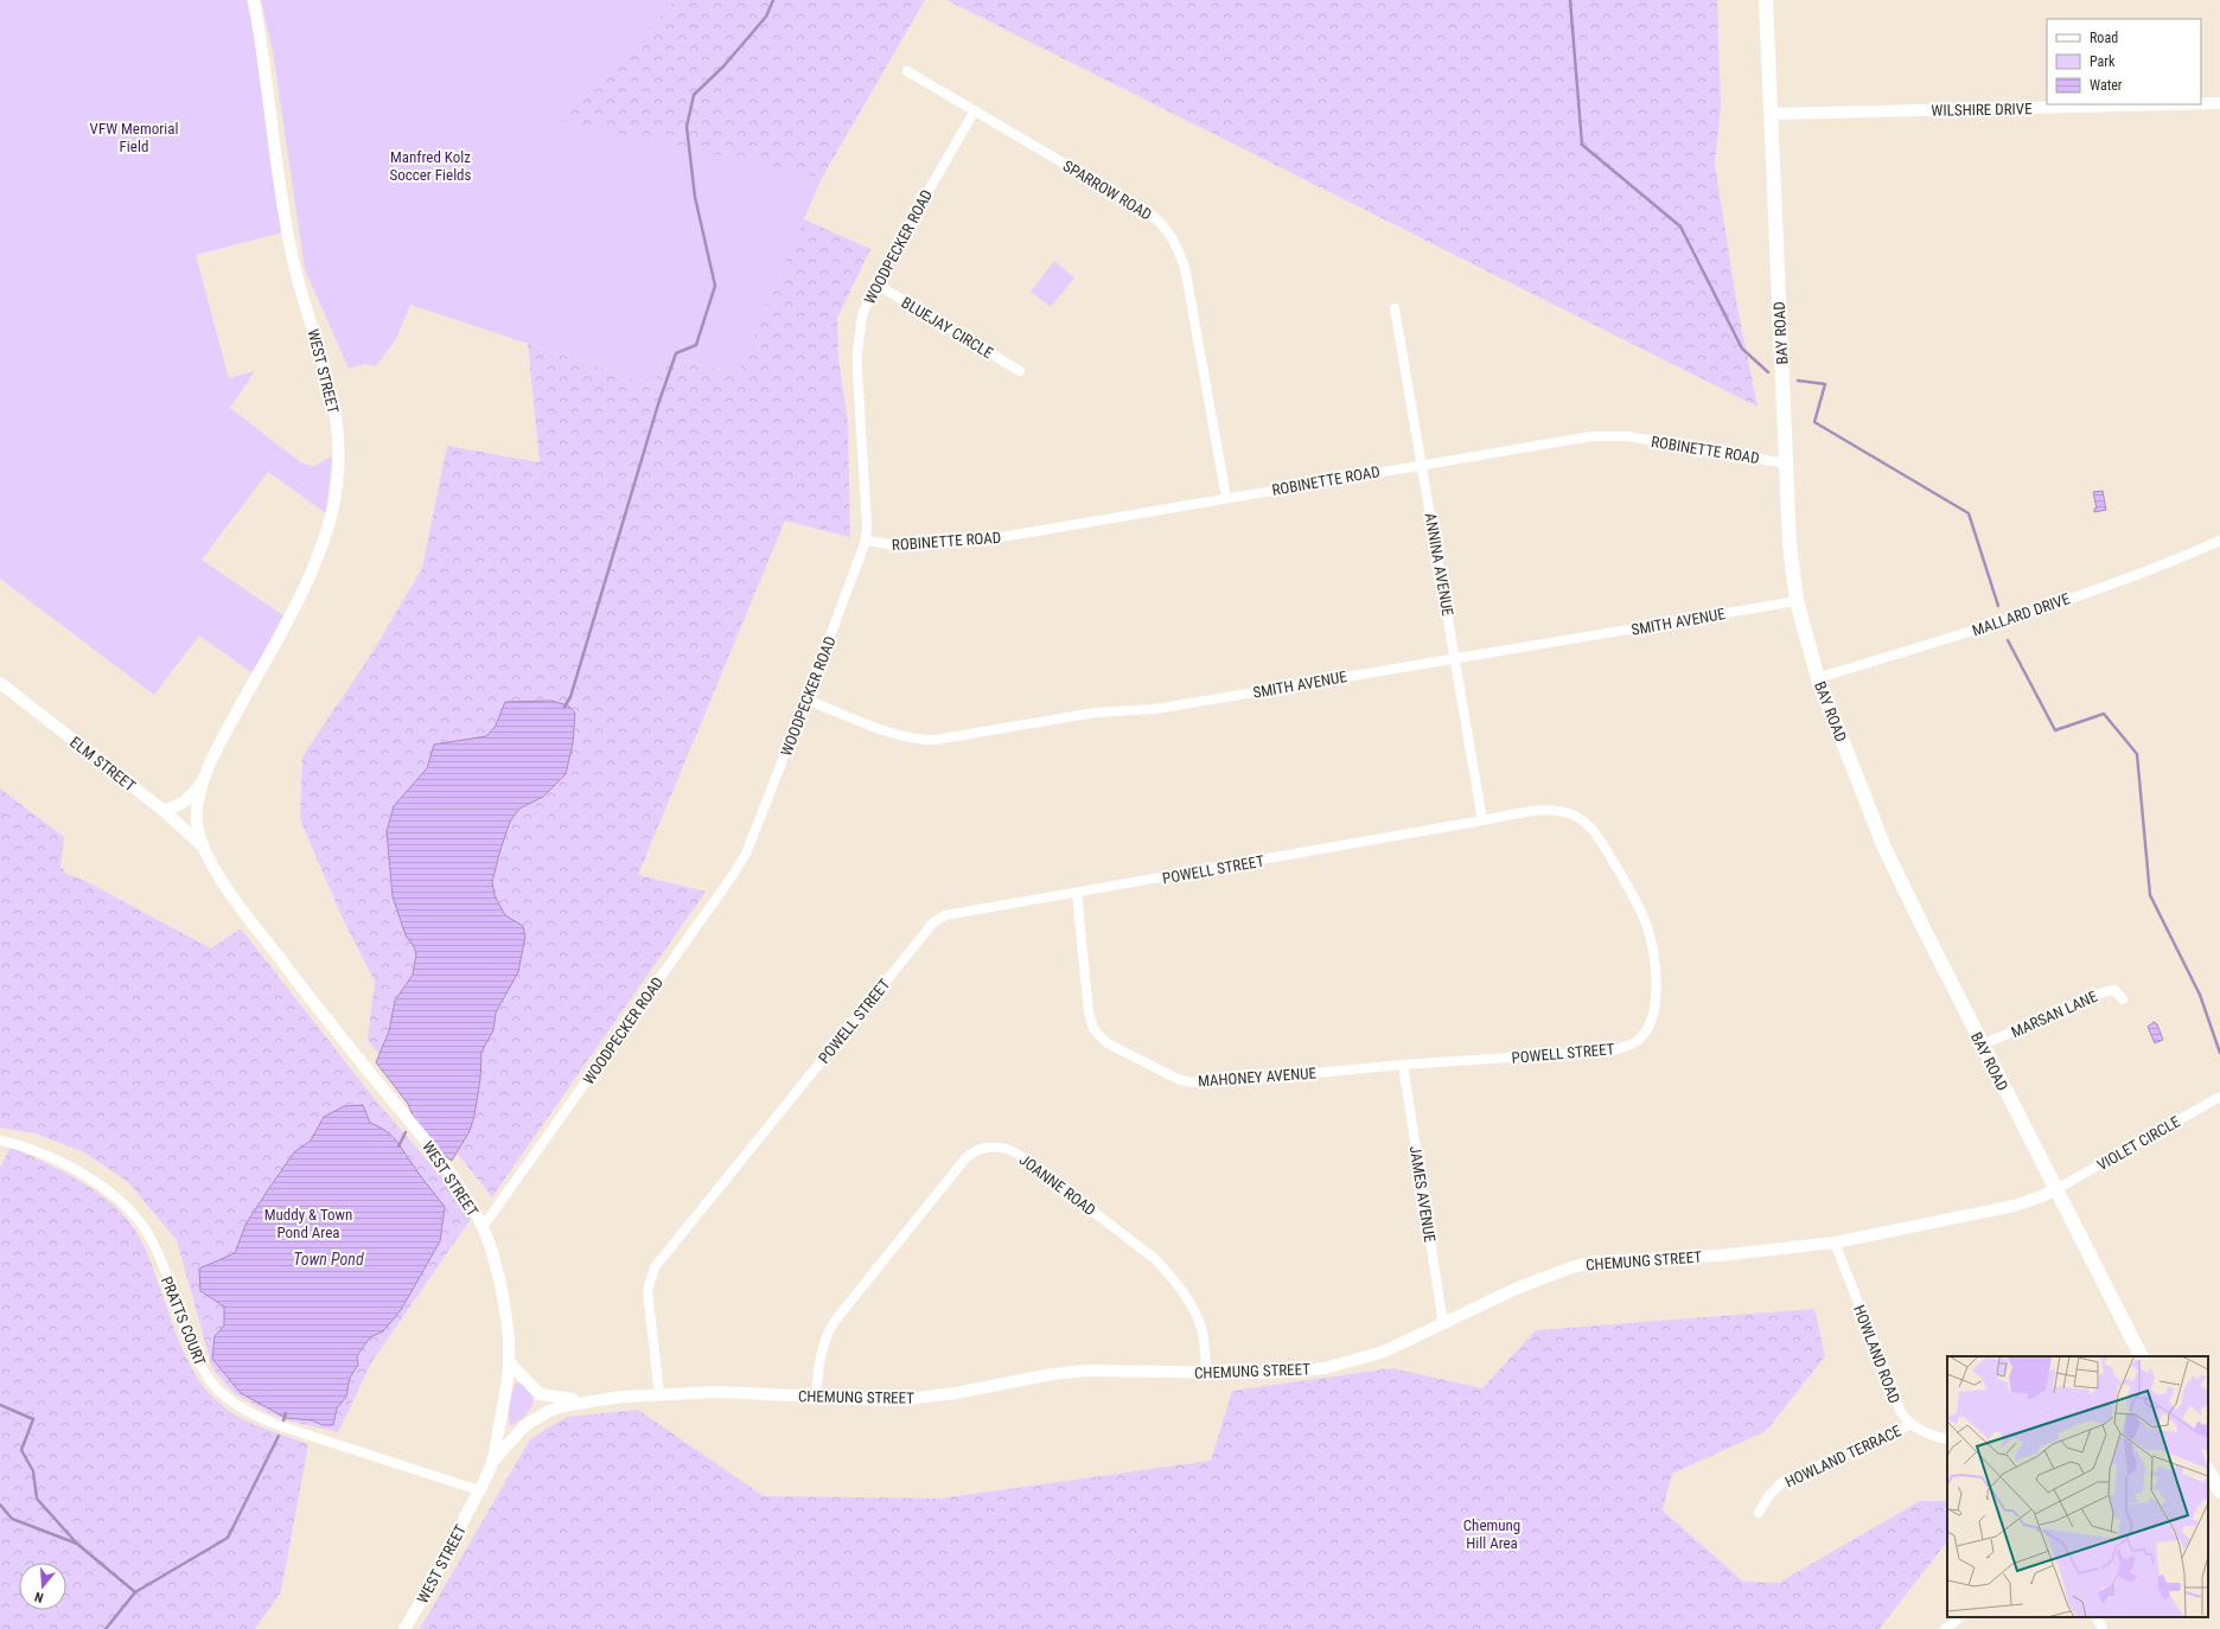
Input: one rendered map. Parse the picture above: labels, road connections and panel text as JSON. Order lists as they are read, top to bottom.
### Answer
{
  "streets": {
    "main road": ["BAY ROAD"],
    "street": [
      "WILSHIRE DRIVE",
      "SPARROW ROAD",
      "WOODPECKER ROAD",
      "BLUEJAY CIRCLE",
      "WEST STREET",
      "ROBINETTE ROAD",
      "ANNINA AVENUE",
      "MALLARD DRIVE",
      "SMITH AVENUE",
      "ELM STREET",
      "POWELL STREET",
      "MARSAN LANE",
      "MAHONEY AVENUE",
      "VIOLET CIRCLE",
      "JOANNE ROAD",
      "JAMES AVENUE",
      "CHEMUNG STREET",
      "PRATTS COURT",
      "HOWLAND ROAD",
      "HOWLAND TERRACE"
    ]
  },
  "crossings": [
    ["WILSHIRE DRIVE", "BAY ROAD"],
    ["SPARROW ROAD", "WOODPECKER ROAD"],
    ["SPARROW ROAD", "ROBINETTE ROAD"],
    ["WOODPECKER ROAD", "BLUEJAY CIRCLE"],
    ["WOODPECKER ROAD", "WEST STREET"],
    ["WOODPECKER ROAD", "ROBINETTE ROAD"],
    ["WOODPECKER ROAD", "SMITH AVENUE"],
    ["BAY ROAD", "ROBINETTE ROAD"],
    ["BAY ROAD", "MALLARD DRIVE"],
    ["BAY ROAD", "SMITH AVENUE"],
    ["BAY ROAD", "MARSAN LANE"],
    ["BAY ROAD", "VIOLET CIRCLE"],
    ["BAY ROAD", "CHEMUNG STREET"],
    ["WEST STREET", "ELM STREET"],
    ["WEST STREET", "CHEMUNG STREET"],
    ["WEST STREET", "PRATTS COURT"],
    ["ROBINETTE ROAD", "ANNINA AVENUE"],
    ["ANNINA AVENUE", "SMITH AVENUE"],
    ["ANNINA AVENUE", "POWELL STREET"],
    ["POWELL STREET", "MAHONEY AVENUE"],
    ["POWELL STREET", "JAMES AVENUE"],
    ["POWELL STREET", "CHEMUNG STREET"],
    ["MAHONEY AVENUE", "JAMES AVENUE"],
    ["VIOLET CIRCLE", "CHEMUNG STREET"],
    ["JOANNE ROAD", "CHEMUNG STREET"],
    ["JAMES AVENUE", "CHEMUNG STREET"],
    ["CHEMUNG STREET", "HOWLAND ROAD"],
    ["HOWLAND ROAD", "HOWLAND TERRACE"]
  ],
  "water": ["Town Pond"],
  "parks": [
    "VFW Memorial Field",
    "Manfred Kolz Soccer Fields",
    "Muddy & Town Pond Area",
    "Chemung Hill Area"
  ],
  "legend": ["Road", "Park", "Water"],
  "north": "bottom"
}
